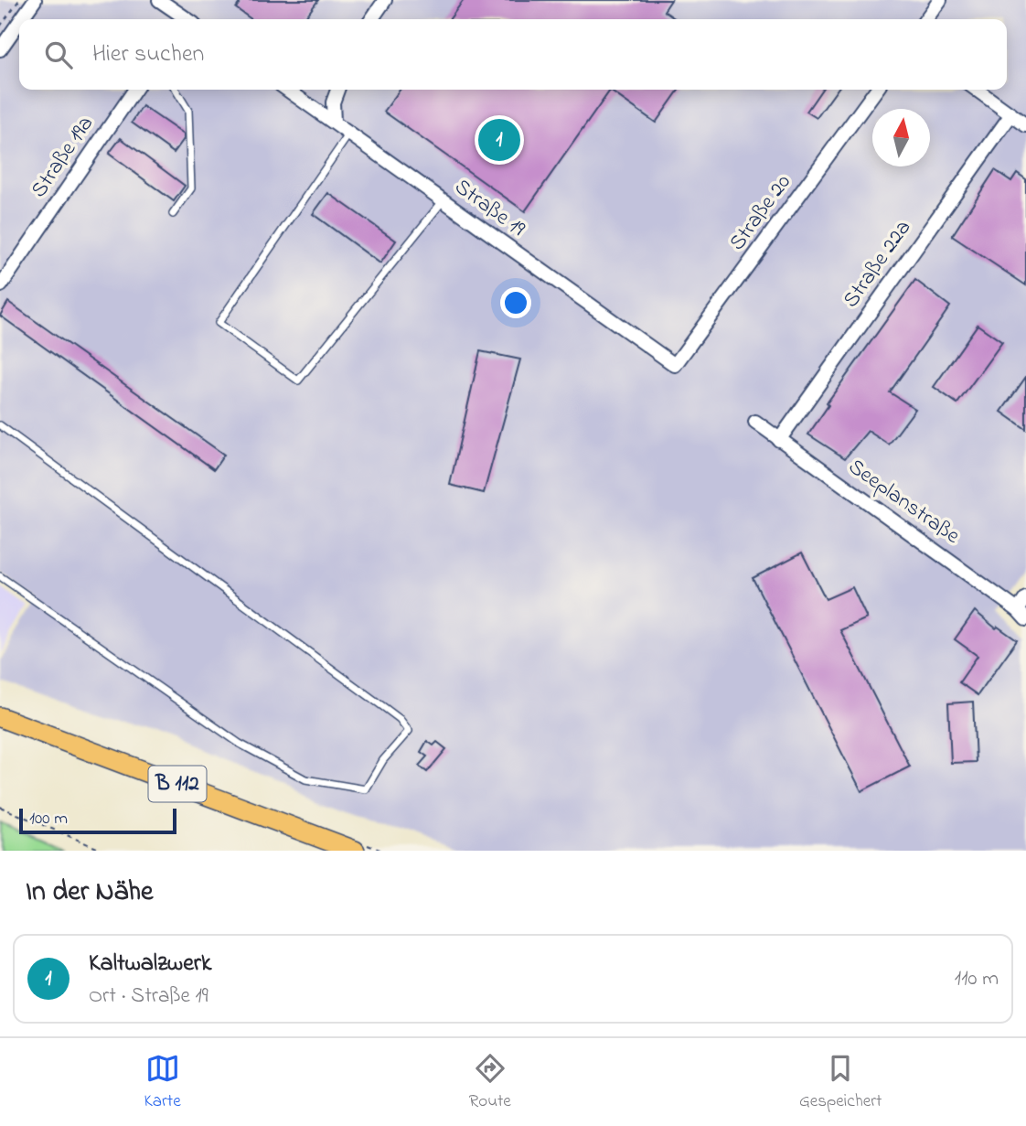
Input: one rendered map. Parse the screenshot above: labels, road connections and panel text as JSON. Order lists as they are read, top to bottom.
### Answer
{
  "streets": {
    "main road": ["B 112"],
    "street": [
      "Straße 19a",
      "Straße 19",
      "Straße 20",
      "Straße 22a",
      "Seeplanstraße"
    ]
  },
  "crossings": [
    ["Straße 19", "Straße 20"],
    ["Straße 22a", "Seeplanstraße"]
  ],
  "scale_bar": "100 m",
  "north": "top",
  "page": {
    "search": "Hier suchen",
    "pins": "1",
    "scale": "100 m",
    "heading": "In der Nähe",
    "list": [
      {
        "mark": "1",
        "name": "Kaltwalzwerk",
        "note": "Ort · Straße 19",
        "value": "110 m"
      }
    ],
    "nav": ["Karte", "Route", "Gespeichert"]
  }
}
